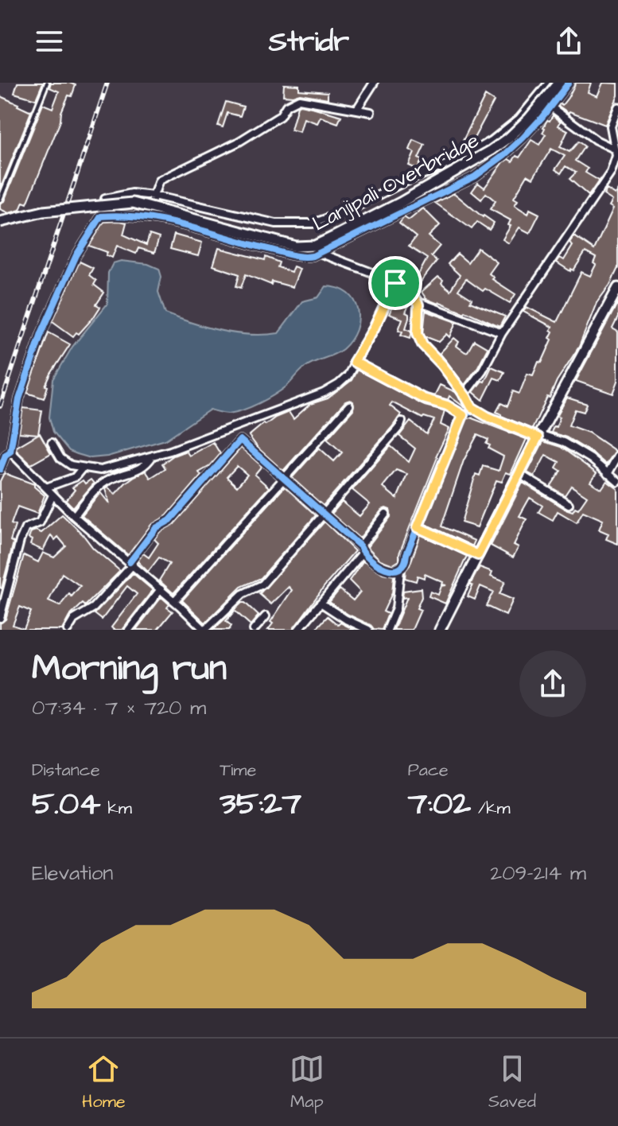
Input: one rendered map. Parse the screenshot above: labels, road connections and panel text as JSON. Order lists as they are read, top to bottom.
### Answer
{
  "streets": {
    "main road": ["Lanjipali Overbridge"]
  },
  "page": {
    "header": "Stridr",
    "heading": ["Morning run", "07:34 · 7 × 720 m"],
    "stats": [
      ["Distance", "5.04 km"],
      ["Time", "35:27"],
      ["Pace", "7:02 /km"]
    ],
    "chart": ["Elevation", "209–214 m"],
    "tabs": ["Home", "Map", "Saved"]
  }
}
